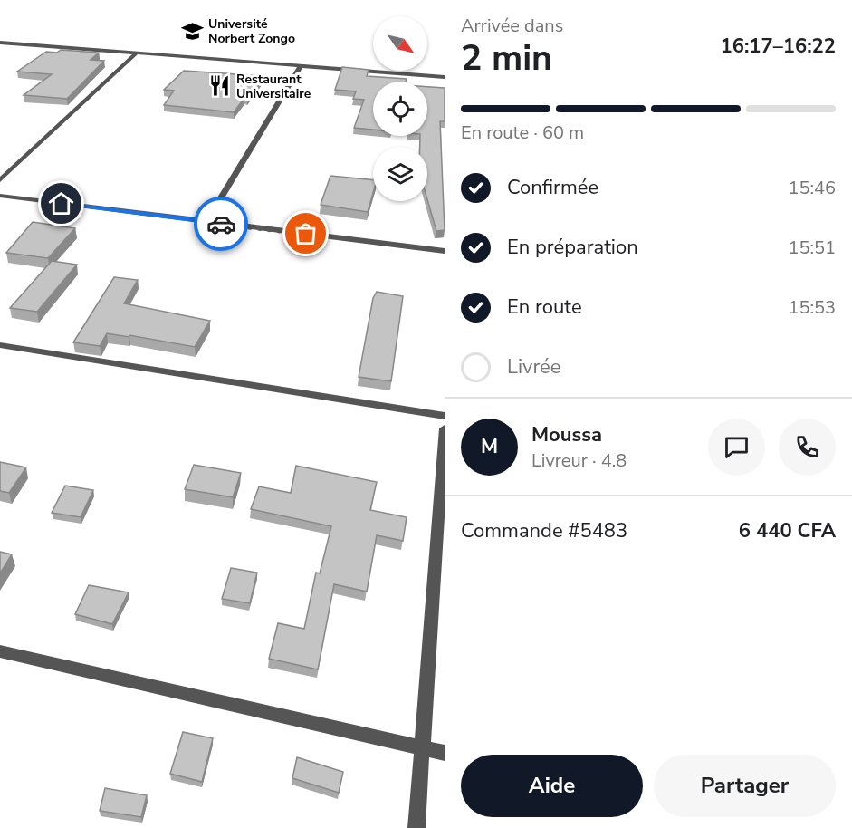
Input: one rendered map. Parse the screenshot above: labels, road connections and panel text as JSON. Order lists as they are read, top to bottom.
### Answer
{
  "places": {
    "school or university": ["Université Norbert Zongo"],
    "restaurant": ["Restaurant Universitaire"]
  },
  "north": "bottom right",
  "page": {
    "heading": ["2 min", "Arrivée dans", "16:17–16:22"],
    "panel": [
      "Moussa",
      "Livreur · 4.8",
      "Commande #5483",
      "6 440 CFA"
    ],
    "bar": "En route · 60 m",
    "list": [
      ["Confirmée", "15:46"],
      ["En préparation", "15:51"],
      ["En route", "15:53"],
      "Livrée"
    ],
    "round": "M",
    "buttons": ["Aide", "Partager"]
  }
}
